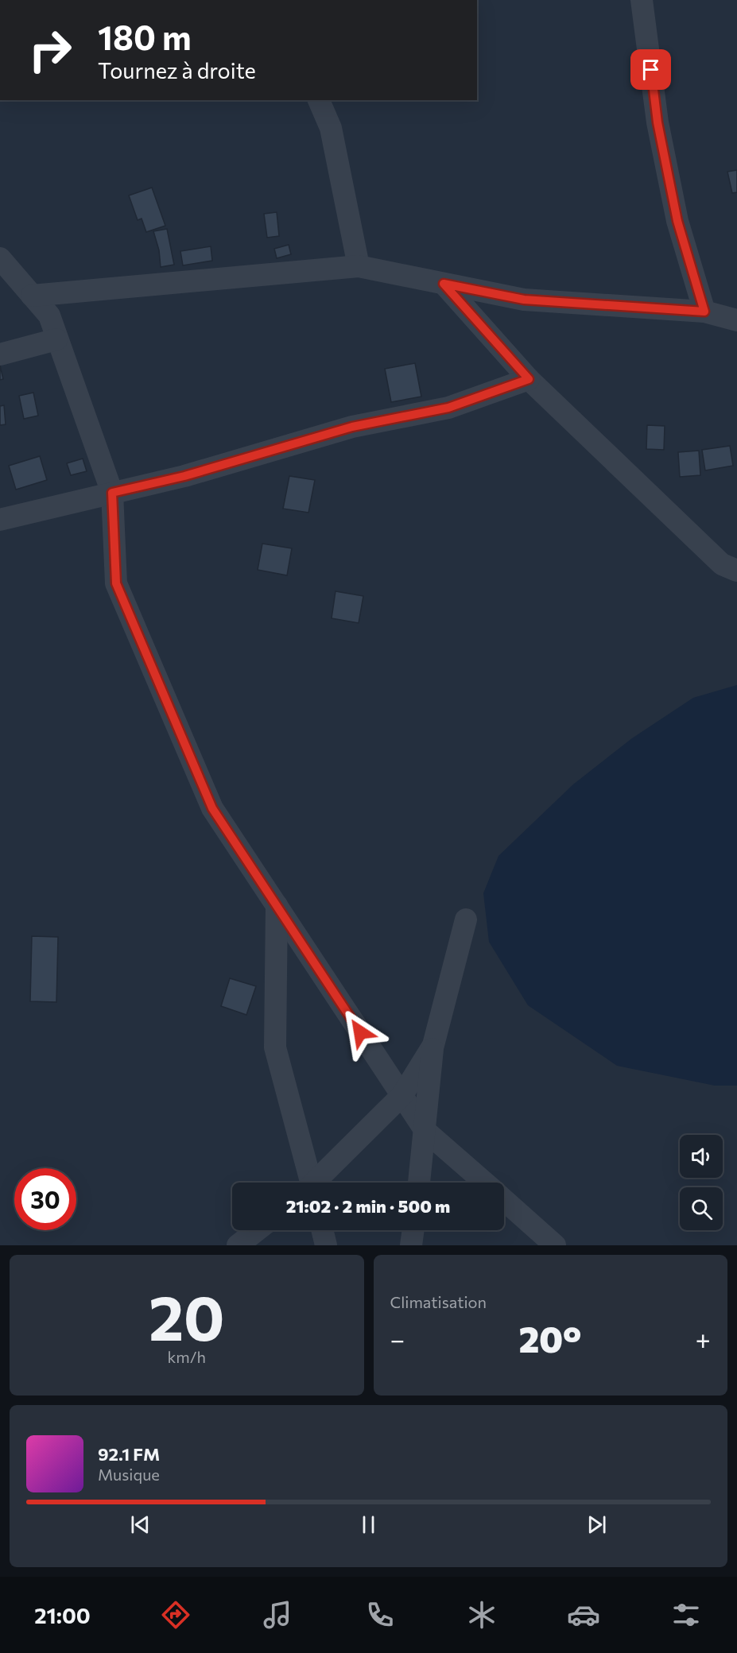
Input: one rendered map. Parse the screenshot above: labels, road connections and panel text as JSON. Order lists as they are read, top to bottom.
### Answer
{
  "page": {
    "turn": ["180 m", "Tournez à droite"],
    "limit": "30",
    "trip": "21:02 · 2 min · 500 m",
    "tile": [
      ["20", "km/h"],
      "Climatisation"
    ],
    "heat": ["−", "20°", "+"],
    "song": ["92.1 FM", "Musique"],
    "tabs": "21:00"
  }
}
